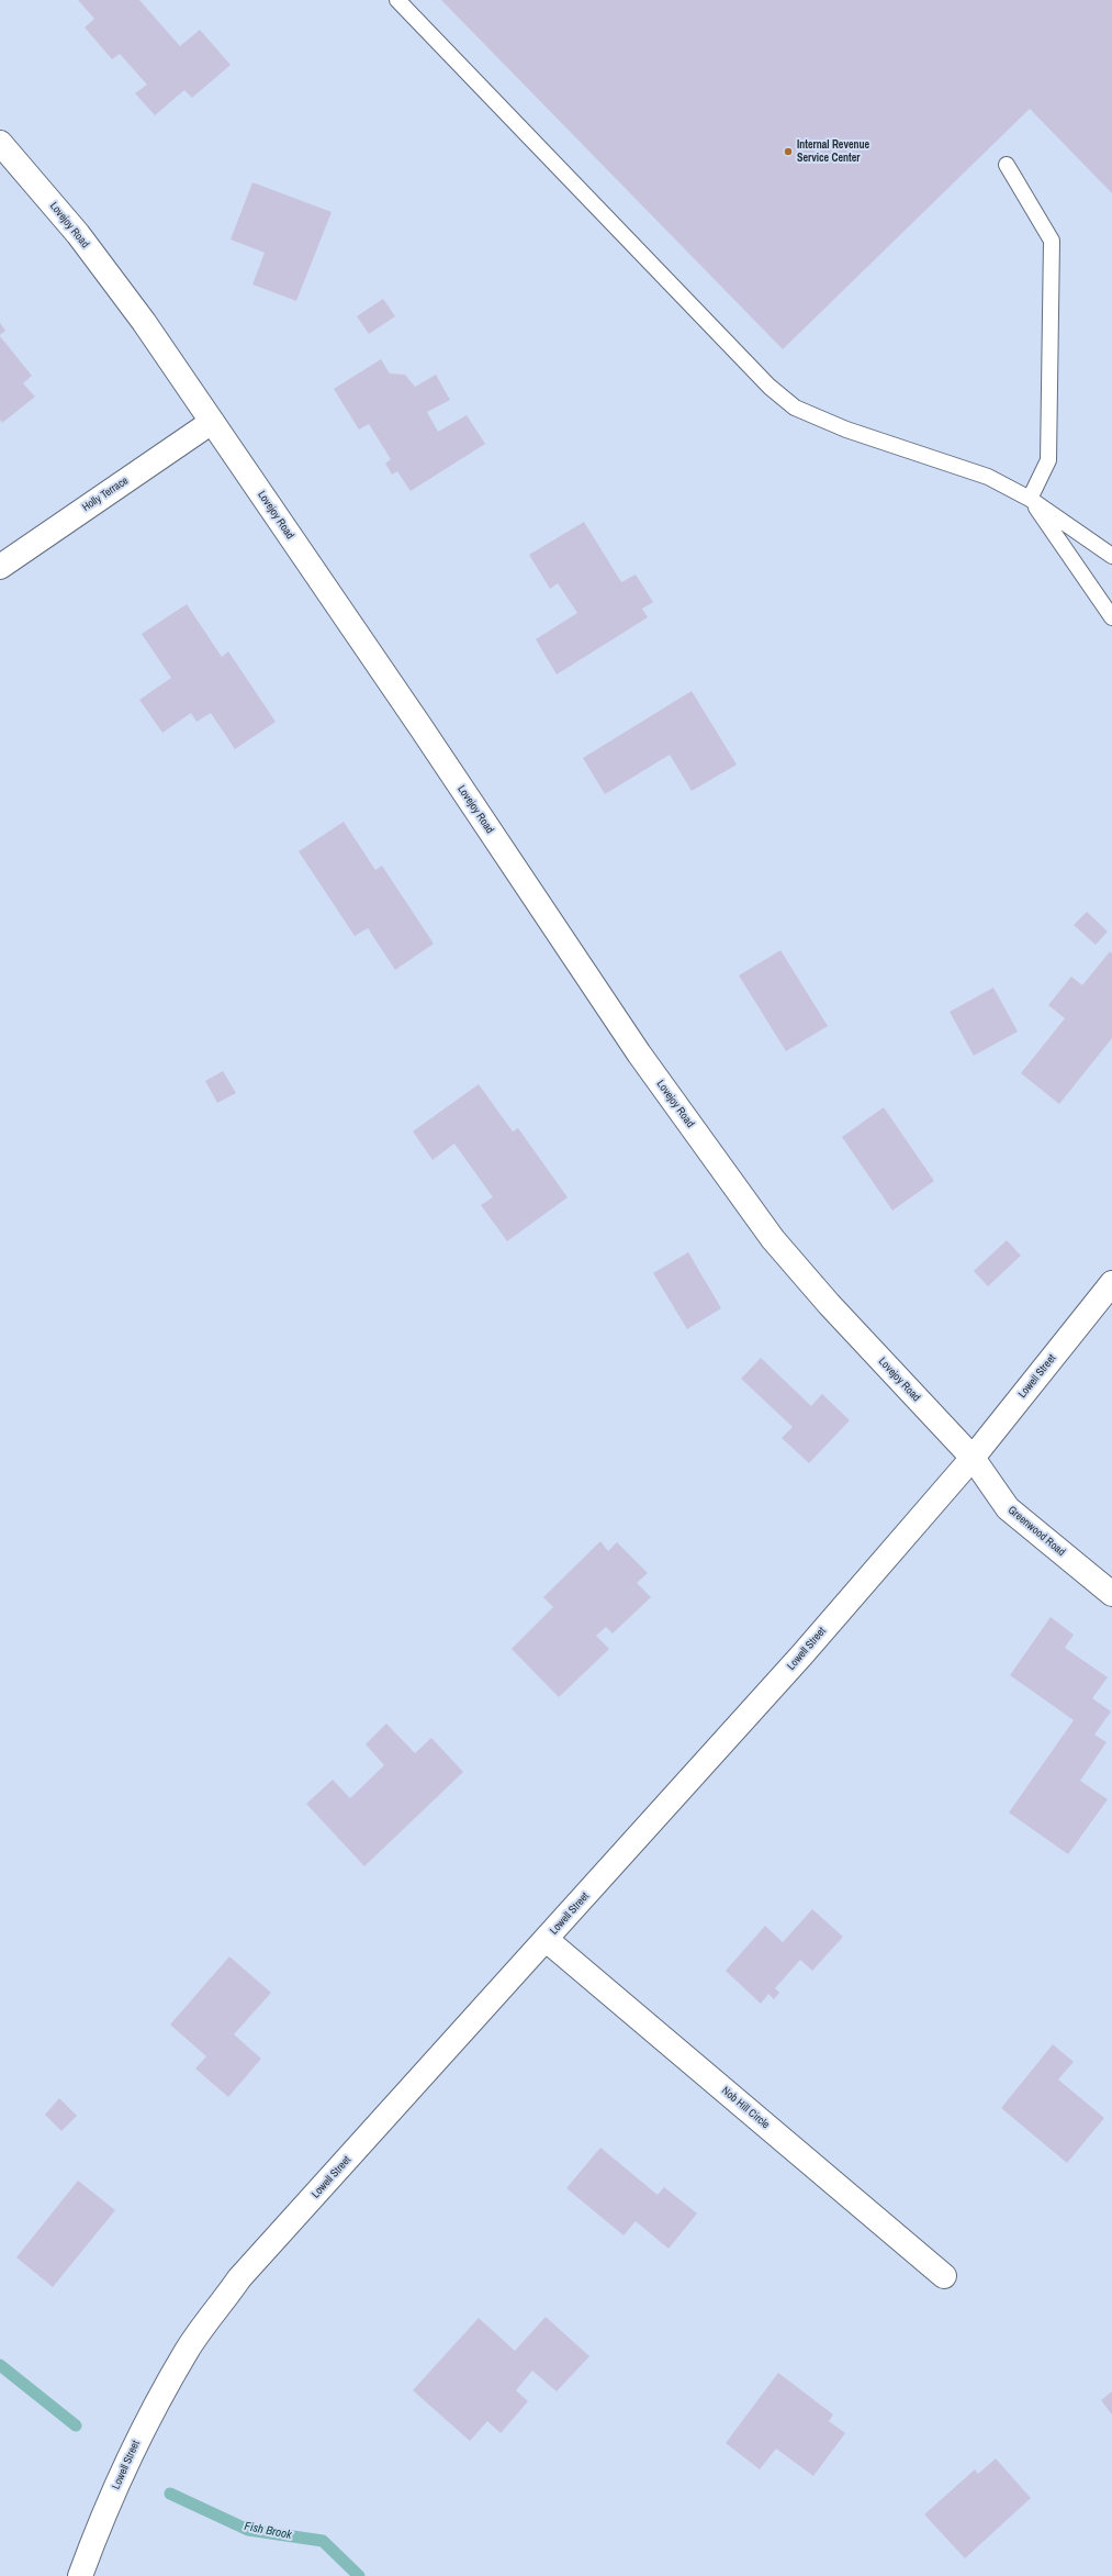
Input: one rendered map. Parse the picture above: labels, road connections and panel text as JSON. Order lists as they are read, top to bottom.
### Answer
{
  "streets": {
    "main road": [
      "Lovejoy Road",
      "Holly Terrace",
      "Lowell Street",
      "Greenwood Road",
      "Nob Hill Circle"
    ]
  },
  "crossings": [
    ["Lovejoy Road", "Holly Terrace"],
    ["Lovejoy Road", "Lowell Street"],
    ["Lovejoy Road", "Greenwood Road"],
    ["Lowell Street", "Greenwood Road"],
    ["Lowell Street", "Nob Hill Circle"]
  ],
  "water": ["Fish Brook"],
  "places": ["Internal Revenue Service Center"]
}
